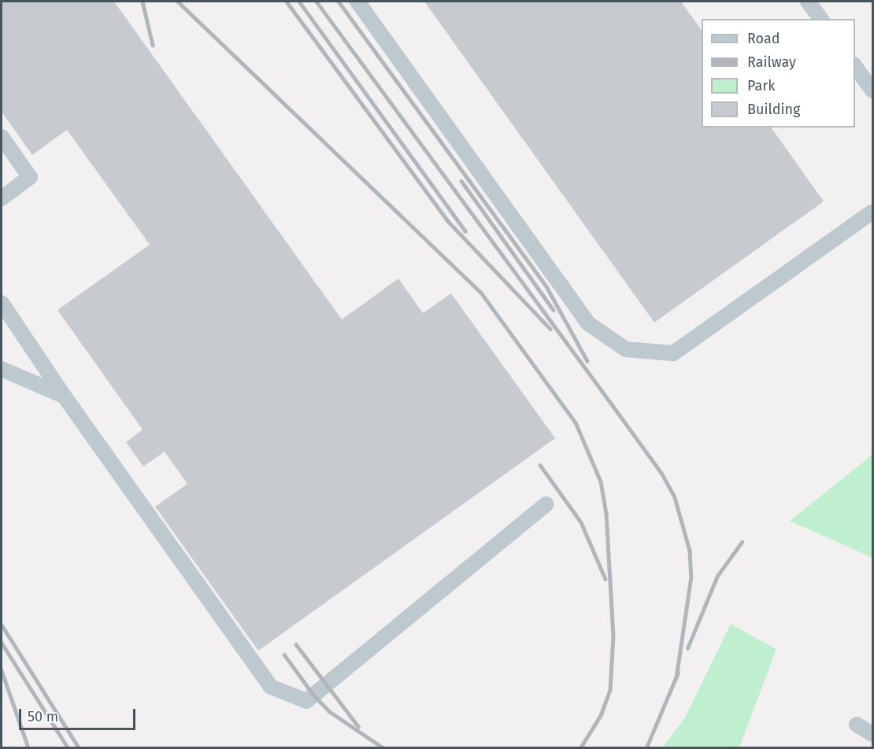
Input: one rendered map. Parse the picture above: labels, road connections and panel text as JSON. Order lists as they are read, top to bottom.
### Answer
{
  "legend": [
    "Road",
    "Railway",
    "Park",
    "Building"
  ],
  "scale_bar": "50 m"
}
